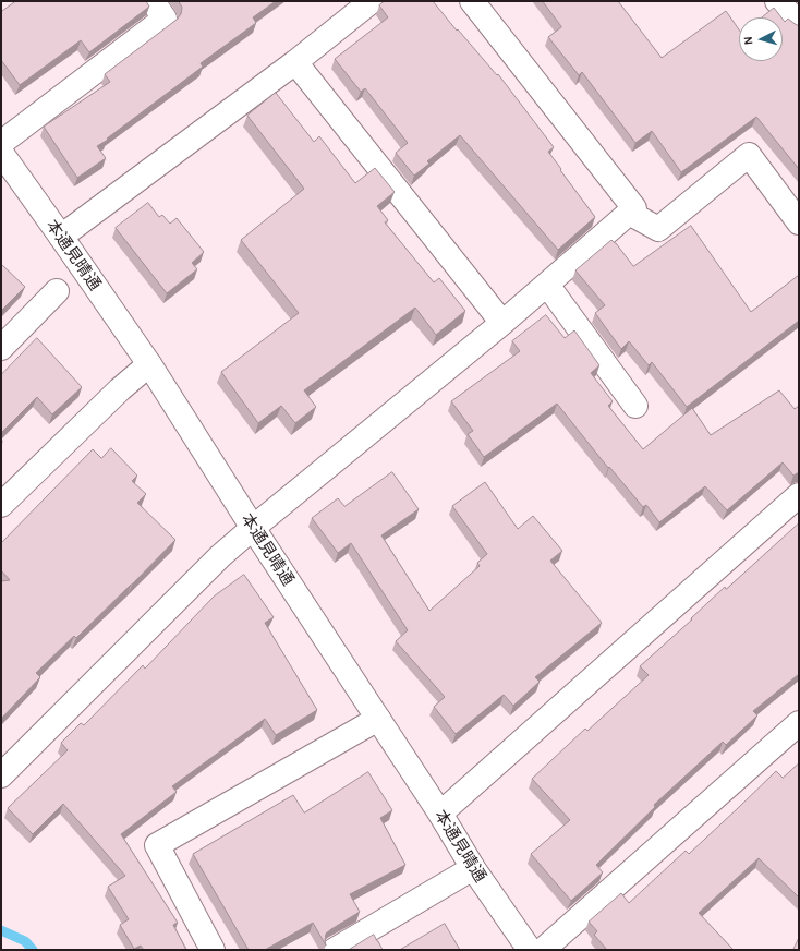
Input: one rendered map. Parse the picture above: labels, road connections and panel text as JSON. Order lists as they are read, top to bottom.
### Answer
{
  "streets": {
    "street": ["本通見晴通"]
  },
  "north": "left"
}
